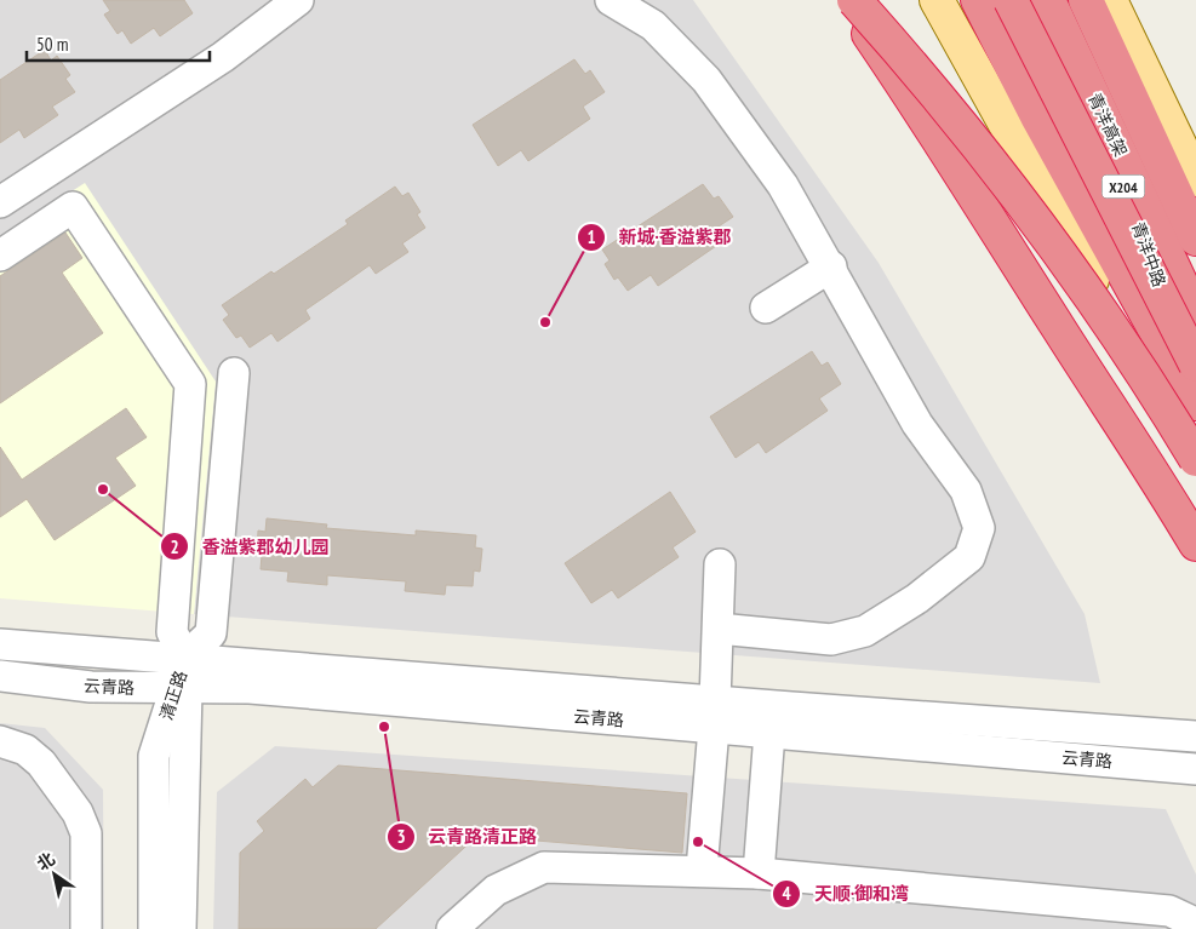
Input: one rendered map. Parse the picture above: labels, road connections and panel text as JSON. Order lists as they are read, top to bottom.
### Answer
{
  "streets": {
    "highway": ["青洋高架"],
    "main road": ["X204", "青洋中路"],
    "street": ["云青路", "清正路"]
  },
  "crossings": [
    ["云青路", "清正路"]
  ],
  "places": [
    "新城·香溢紫郡",
    "香溢紫郡幼儿园",
    "云青路清正路",
    "天顺·御和湾"
  ],
  "scale_bar": "50 m",
  "north": "top left"
}
